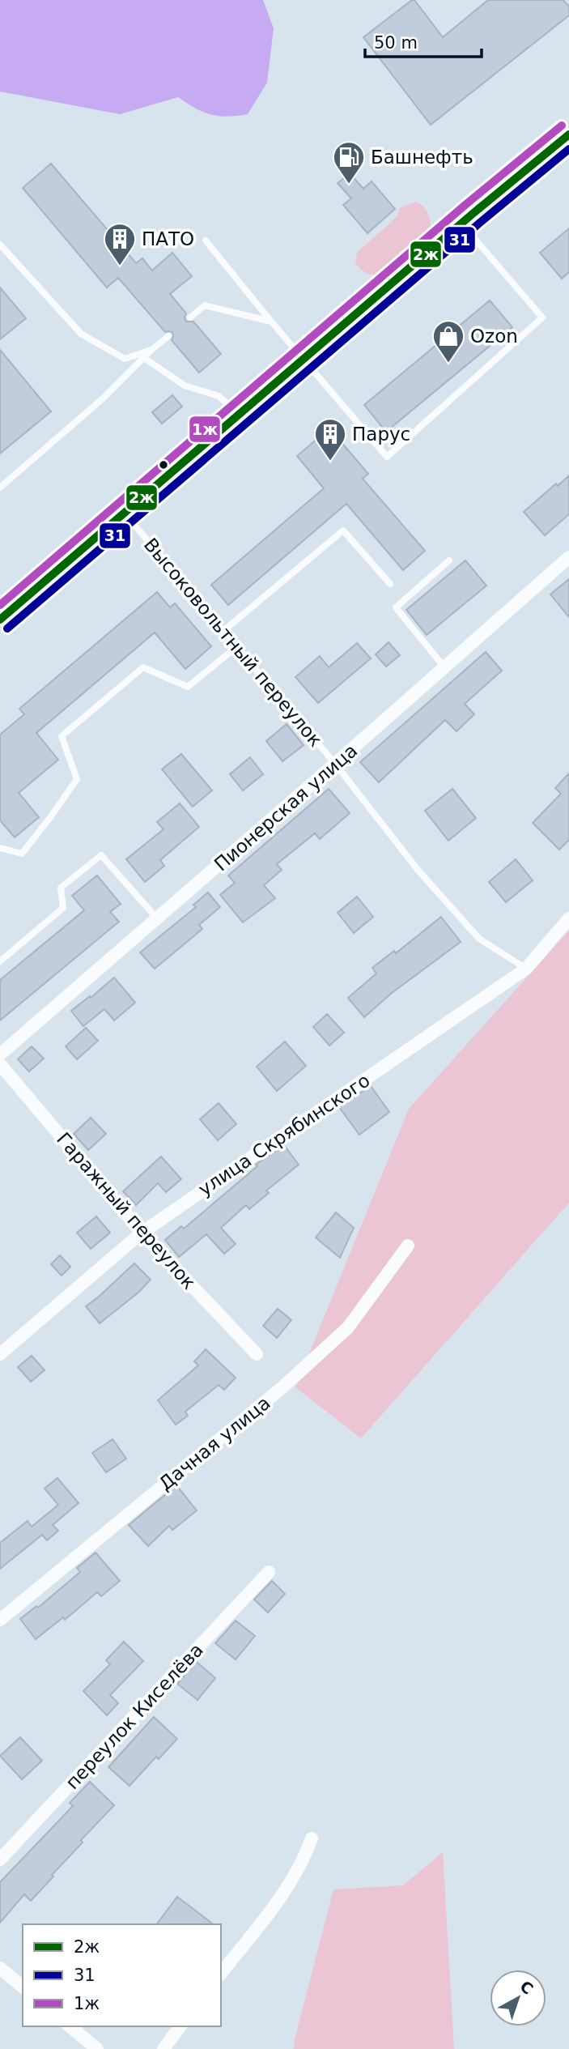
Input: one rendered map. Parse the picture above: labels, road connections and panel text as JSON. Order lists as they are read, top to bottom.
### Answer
{
  "streets": {
    "street": [
      "Пионерская улица",
      "улица Скрябинского",
      "Гаражный переулок",
      "Дачная улица",
      "переулок Киселёва"
    ],
    "lane": ["Высоковольтный переулок"]
  },
  "crossings": [
    ["Высоковольтный переулок", "Пионерская улица"],
    ["Высоковольтный переулок", "улица Скрябинского"],
    ["улица Скрябинского", "Гаражный переулок"]
  ],
  "places": {
    "fuel station": ["Башнефть"],
    "building": ["ПАТО", "Парус"],
    "shop": ["Ozon"]
  },
  "lines": ["transit line 1ж", "transit line 2ж", "transit line 31"],
  "legend": ["2ж", "31", "1ж"],
  "scale_bar": "50 m",
  "north": "top right"
}
